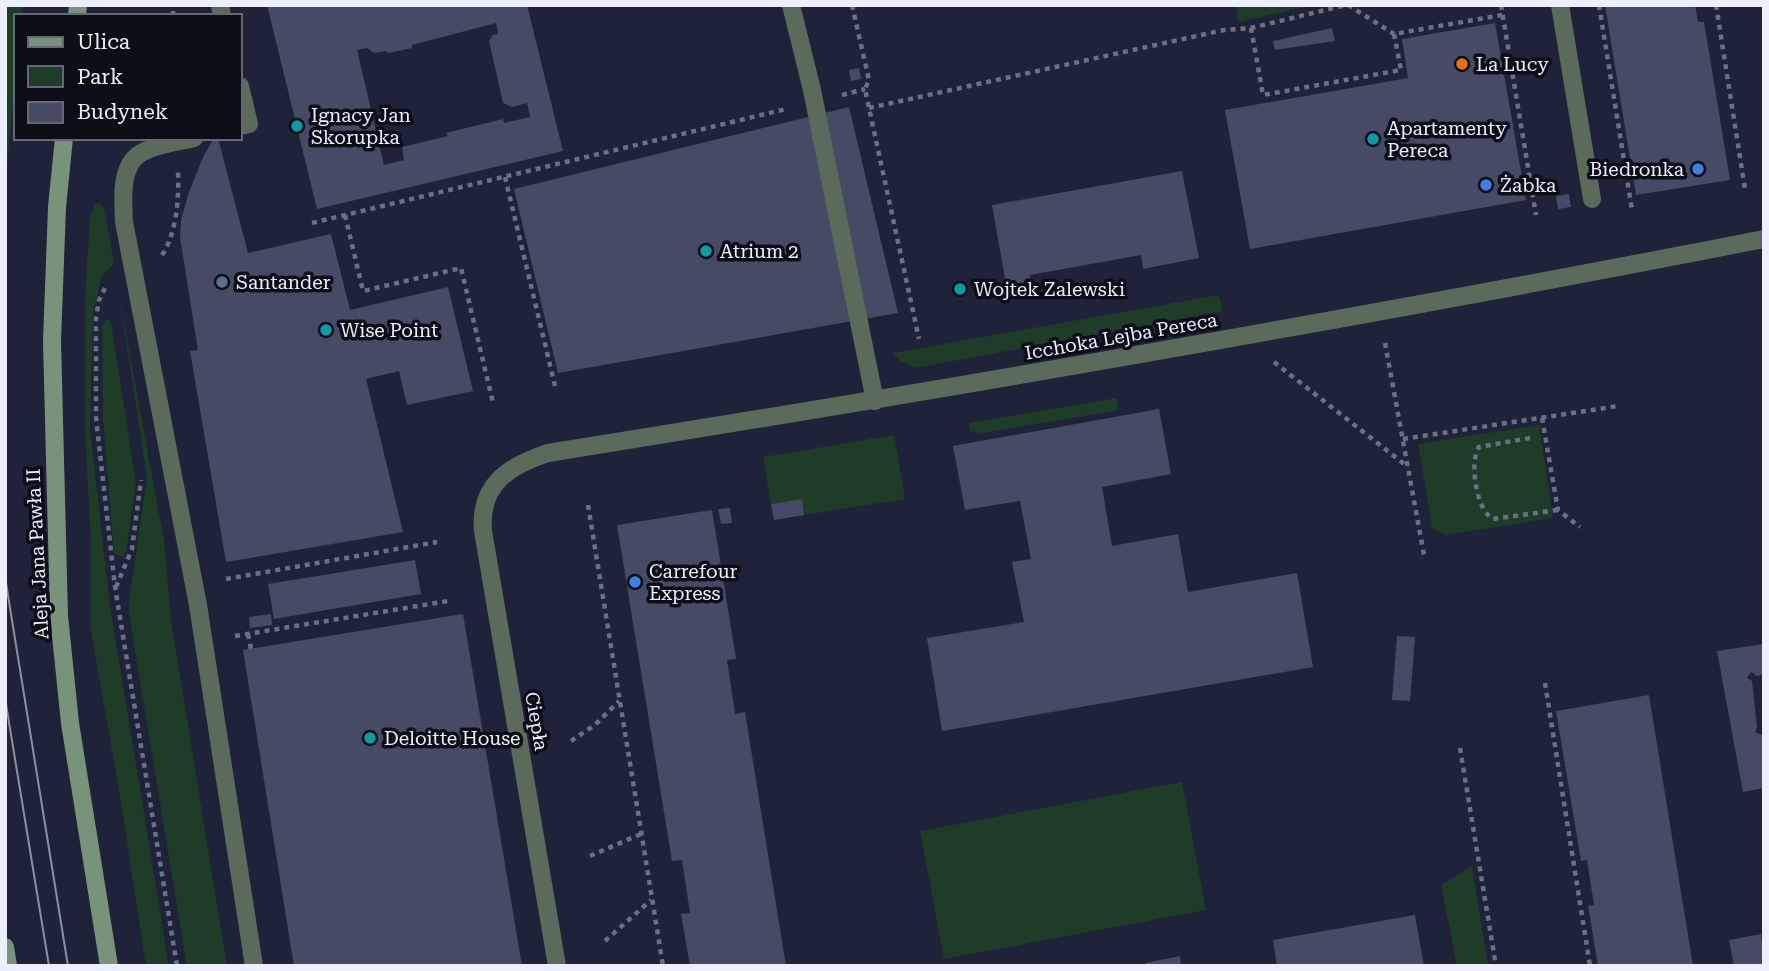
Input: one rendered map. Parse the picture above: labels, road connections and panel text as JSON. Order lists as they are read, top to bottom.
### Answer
{
  "streets": {
    "main road": ["Aleja Jana Pawła II"],
    "street": ["Icchoka Lejba Pereca", "Ciepła"]
  },
  "crossings": [
    ["Icchoka Lejba Pereca", "Ciepła"]
  ],
  "places": [
    "La Lucy",
    "Ignacy Jan Skorupka",
    "Apartamenty Pereca",
    "Biedronka",
    "Żabka",
    "Atrium 2",
    "Santander",
    "Wojtek Zalewski",
    "Wise Point",
    "Carrefour Express",
    "Deloitte House"
  ],
  "legend": ["Ulica", "Park", "Budynek"]
}
